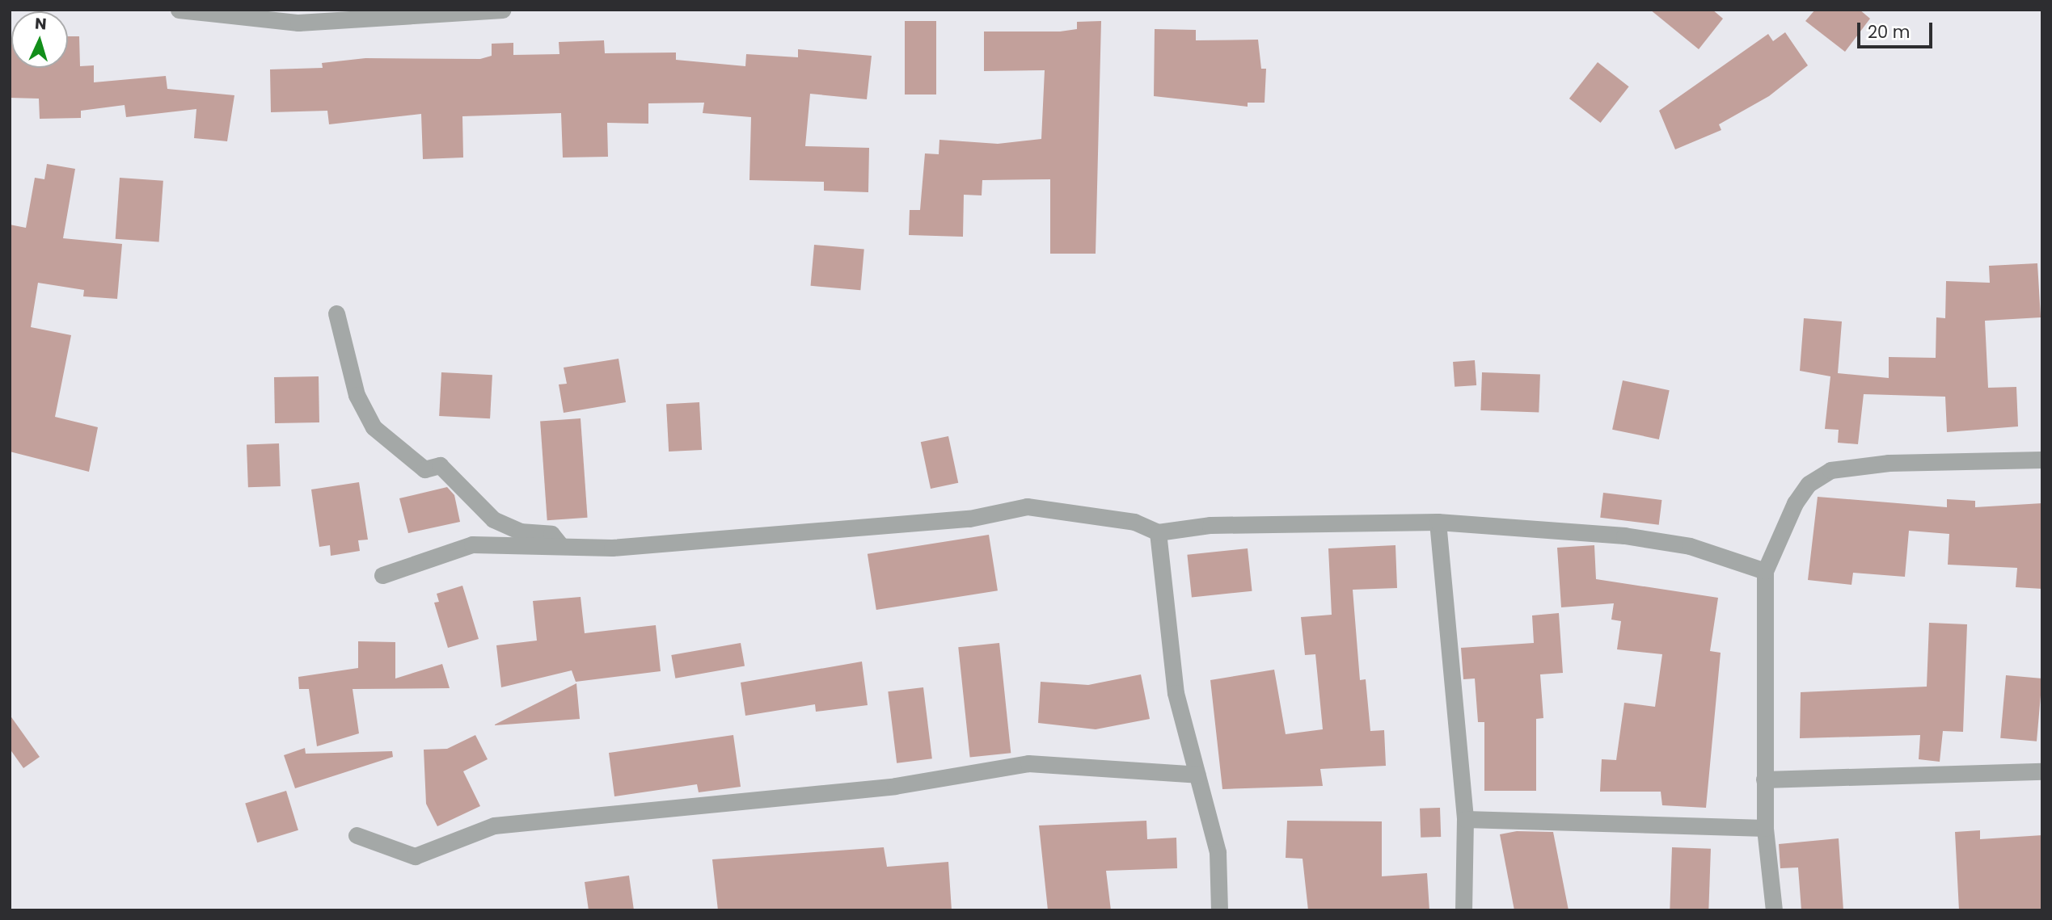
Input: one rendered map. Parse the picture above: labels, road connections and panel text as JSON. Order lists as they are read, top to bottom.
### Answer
{
  "scale_bar": "20 m",
  "north": "top"
}
